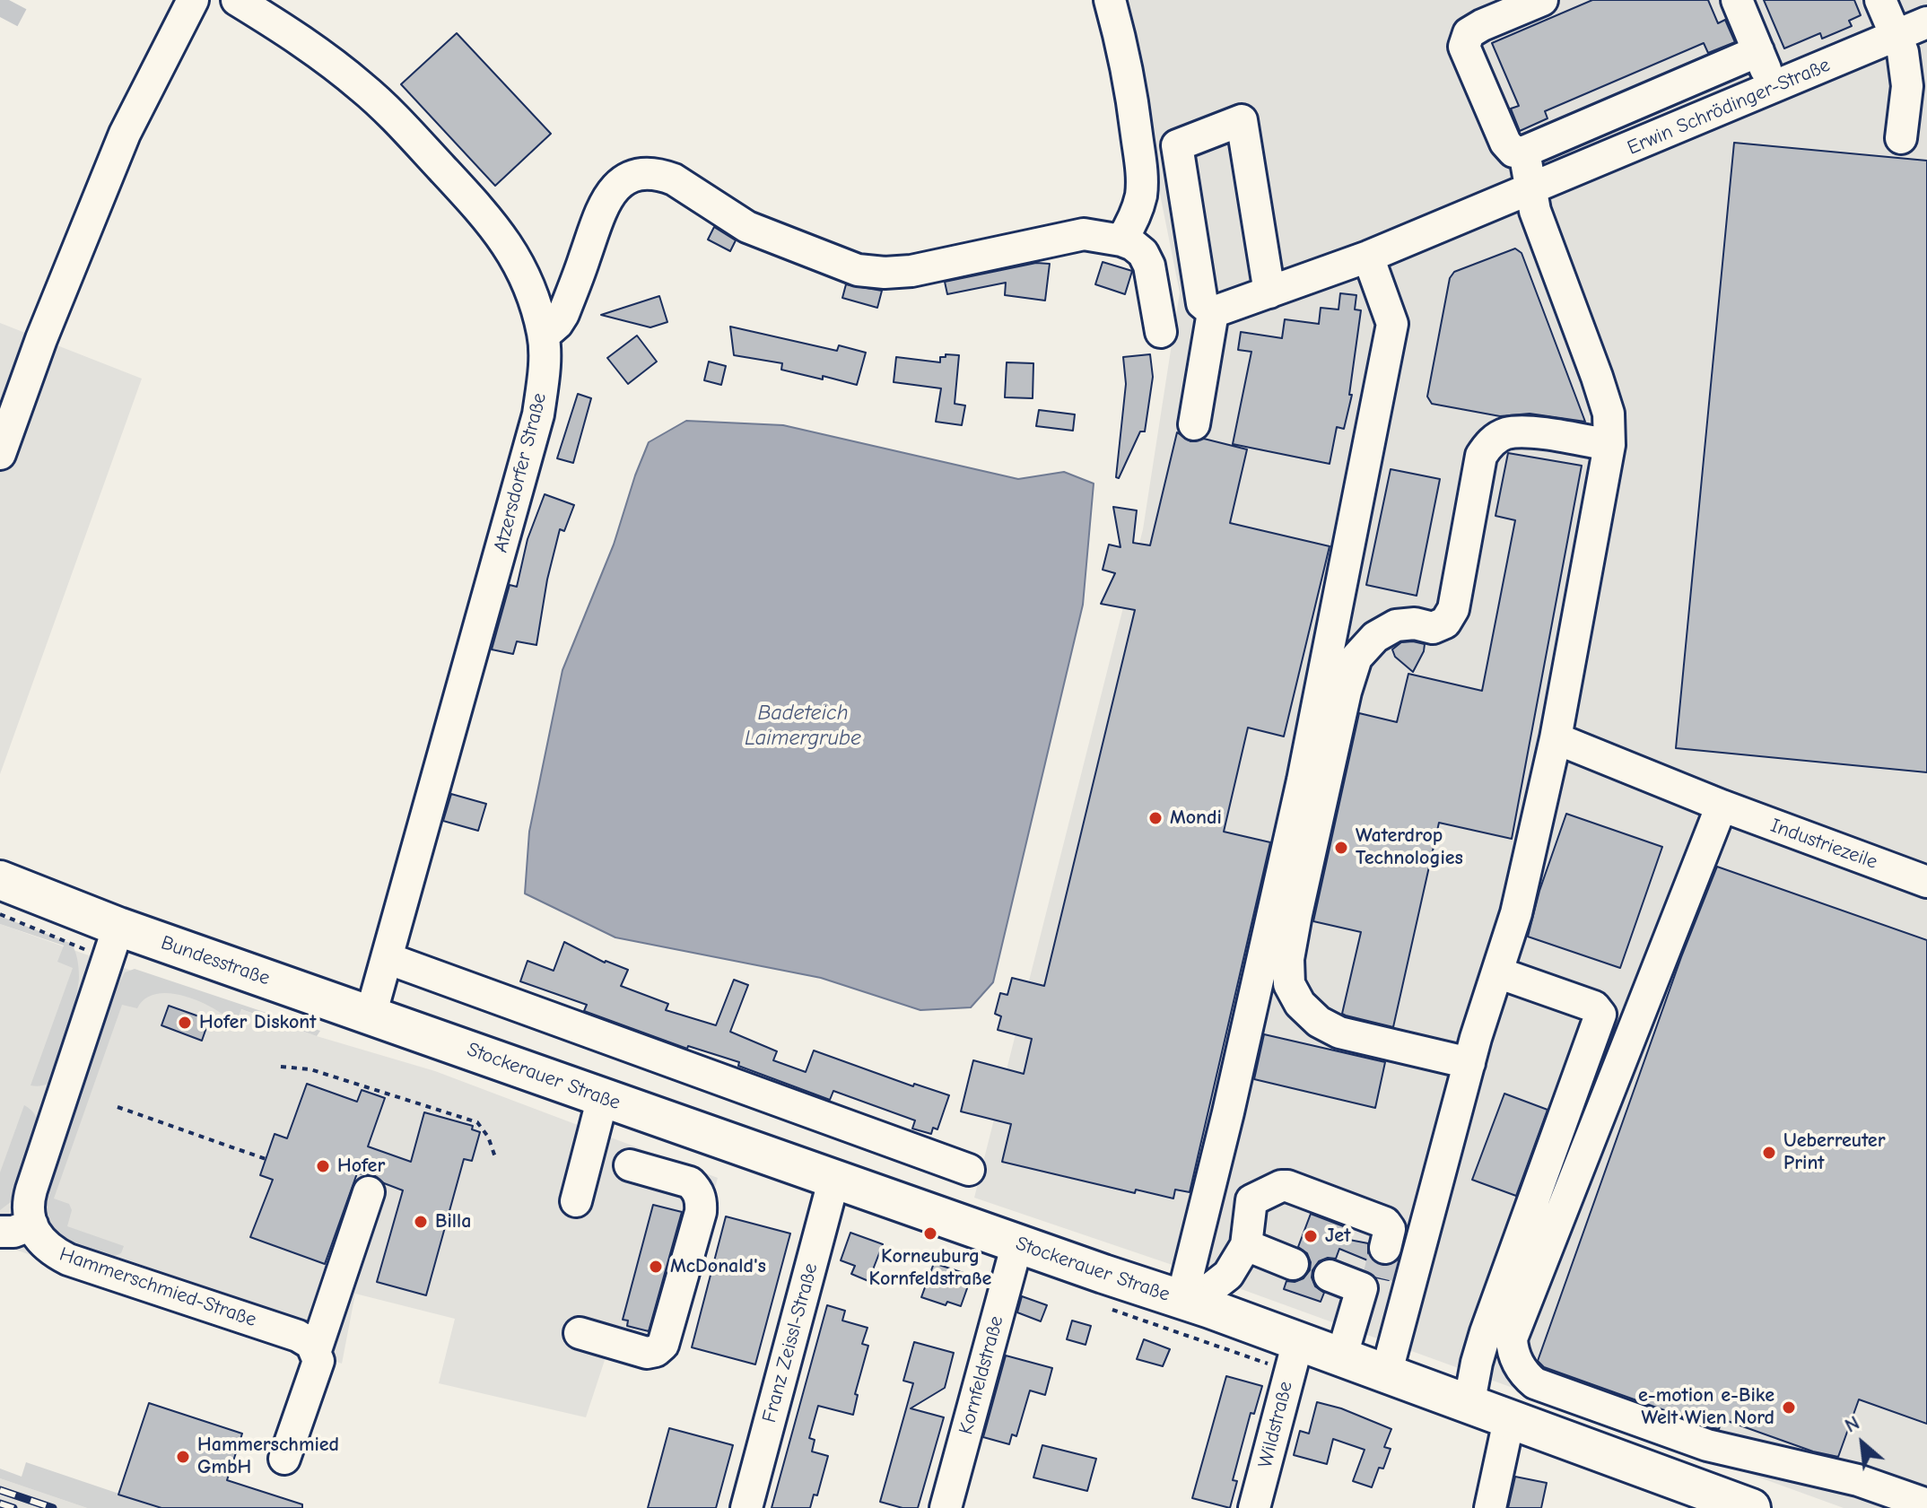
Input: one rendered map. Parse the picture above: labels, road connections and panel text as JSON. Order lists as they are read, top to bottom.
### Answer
{
  "streets": {
    "main road": ["Bundesstraße", "Stockerauer Straße"],
    "street": [
      "Erwin Schrödinger-Straße",
      "Atzersdorfer Straße",
      "Industriezeile",
      "Hammerschmied-Straße",
      "Franz Zeissl-Straße",
      "Kornfeldstraße",
      "Wildstraße"
    ]
  },
  "crossings": [
    ["Atzersdorfer Straße", "Bundesstraße"],
    ["Bundesstraße", "Stockerauer Straße"],
    ["Stockerauer Straße", "Franz Zeissl-Straße"],
    ["Stockerauer Straße", "Kornfeldstraße"],
    ["Stockerauer Straße", "Wildstraße"]
  ],
  "water": ["Badeteich Laimergrube"],
  "places": [
    "Mondi",
    "Waterdrop Technologies",
    "Hofer Diskont",
    "Ueberreuter Print",
    "Hofer",
    "Billa",
    "Korneuburg Kornfeldstraße",
    "Jet",
    "McDonald's",
    "e-motion e-Bike Welt Wien Nord",
    "Hammerschmied GmbH"
  ],
  "north": "top left"
}
